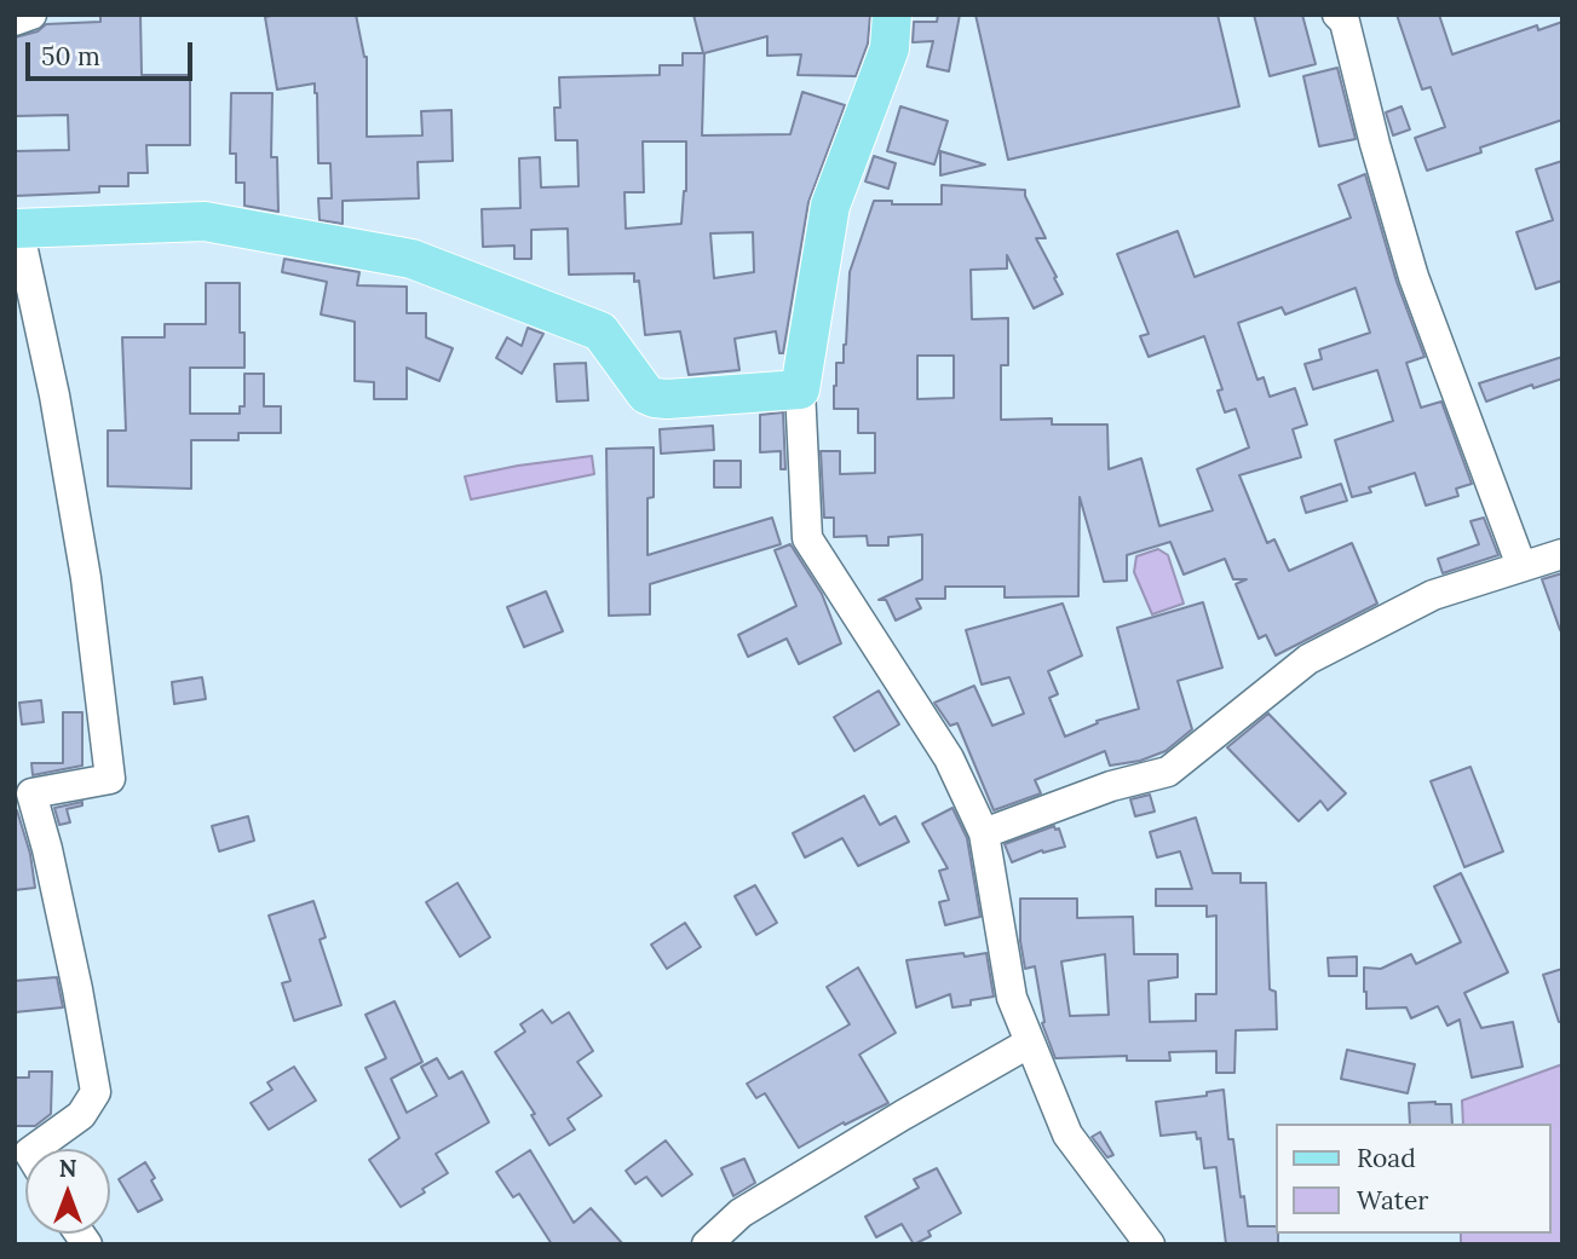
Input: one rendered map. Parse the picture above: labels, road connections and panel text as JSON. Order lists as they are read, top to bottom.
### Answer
{
  "legend": ["Road", "Water"],
  "scale_bar": "50 m",
  "north": "top"
}
